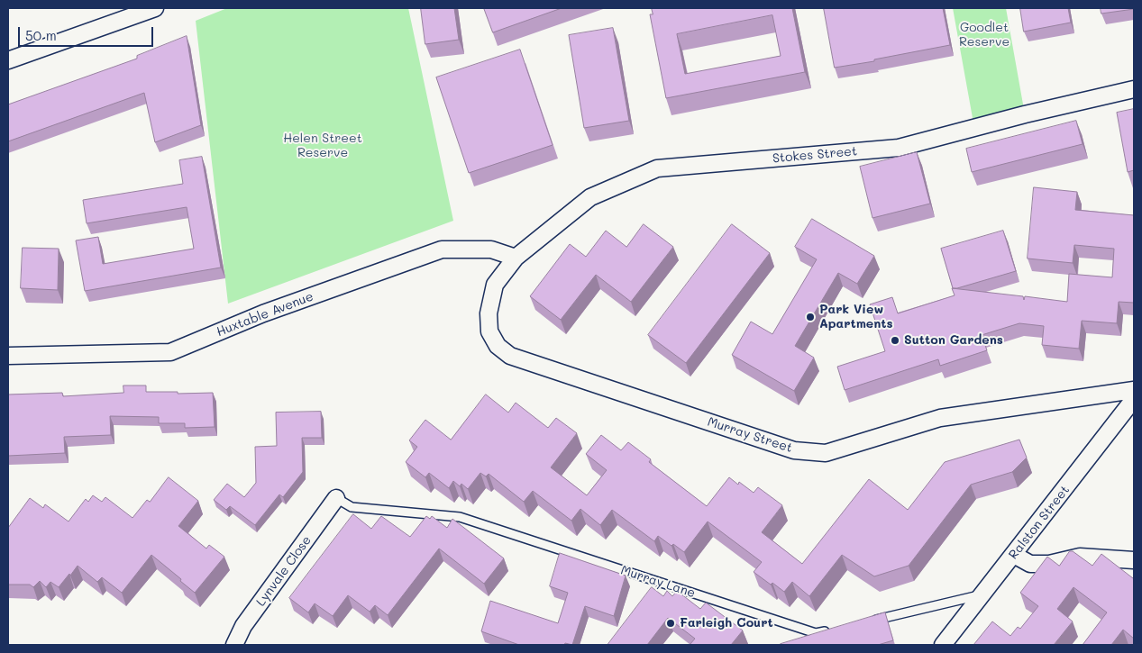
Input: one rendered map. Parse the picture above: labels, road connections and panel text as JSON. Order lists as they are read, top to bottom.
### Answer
{
  "streets": {
    "street": [
      "Stokes Street",
      "Huxtable Avenue",
      "Murray Street",
      "Ralston Street",
      "Lynvale Close"
    ],
    "lane": ["Murray Lane"]
  },
  "crossings": [
    ["Stokes Street", "Huxtable Avenue"],
    ["Stokes Street", "Murray Street"],
    ["Huxtable Avenue", "Murray Street"],
    ["Lynvale Close", "Murray Lane"]
  ],
  "parks": ["Goodlet Reserve", "Helen Street Reserve"],
  "places": ["Park View Apartments", "Sutton Gardens", "Farleigh Court"],
  "scale_bar": "50 m"
}
